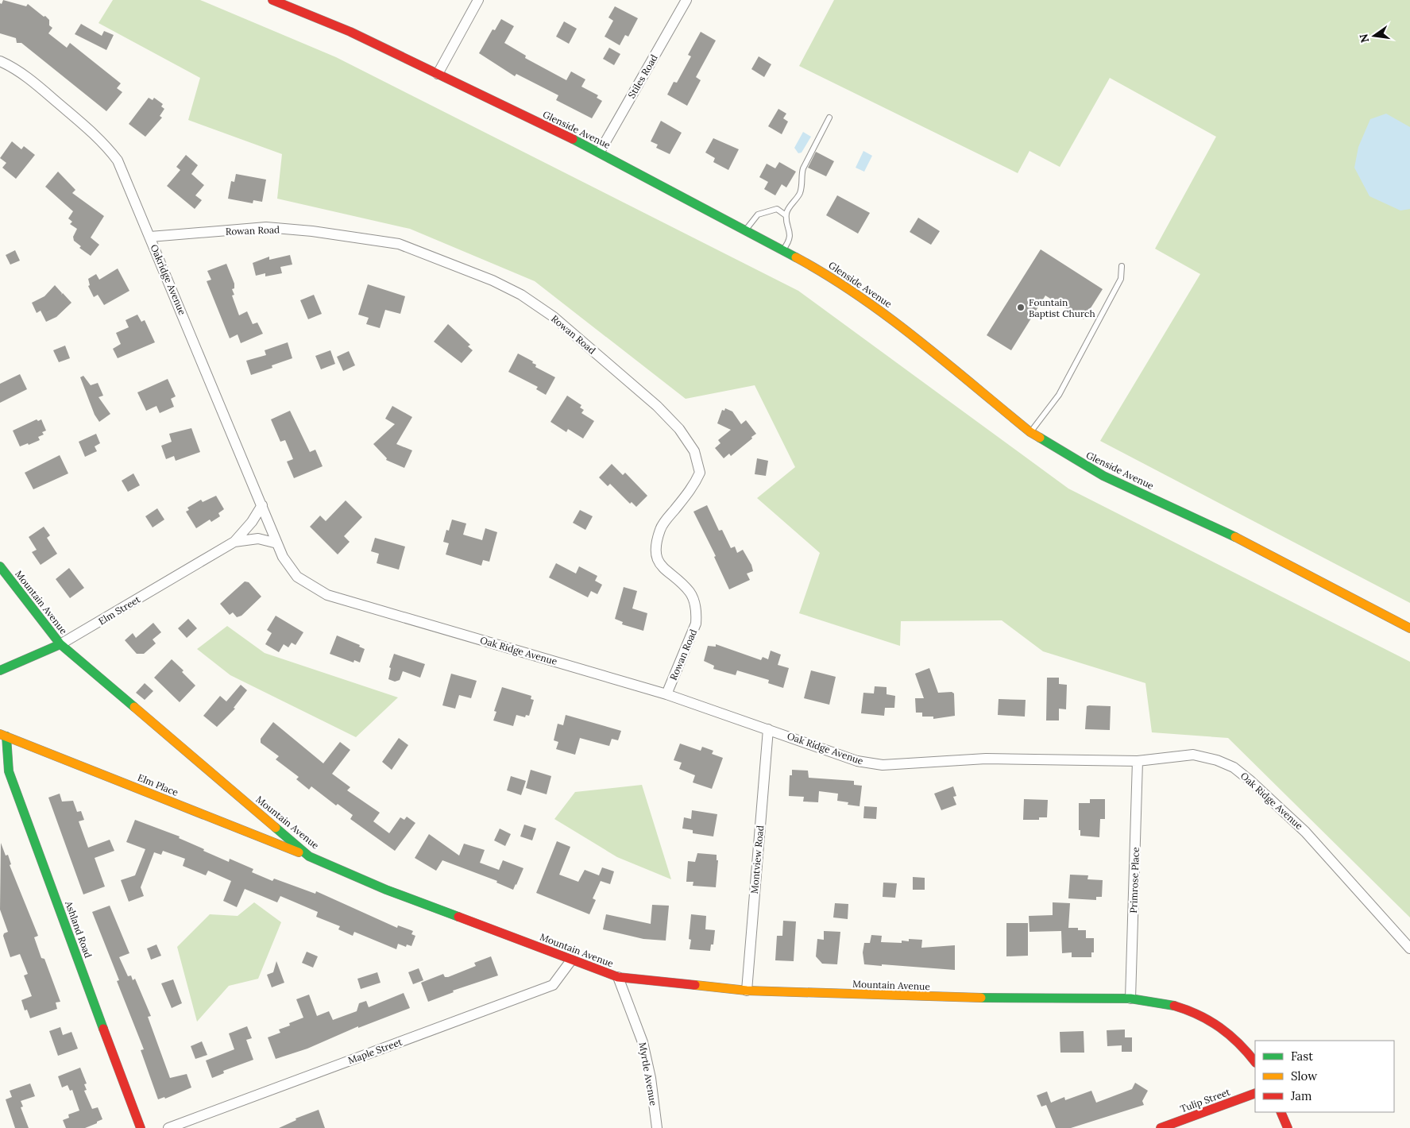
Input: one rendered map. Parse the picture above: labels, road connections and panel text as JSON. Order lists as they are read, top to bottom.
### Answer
{
  "streets": {
    "main road": [
      "Glenside Avenue",
      "Mountain Avenue",
      "Elm Street",
      "Elm Place",
      "Ashland Road",
      "Tulip Street"
    ],
    "street": [
      "Stiles Road",
      "Rowan Road",
      "Oakridge Avenue",
      "Oak Ridge Avenue",
      "Montview Road",
      "Primrose Place",
      "Maple Street",
      "Myrtle Avenue"
    ]
  },
  "crossings": [
    ["Stiles Road", "Glenside Avenue"],
    ["Rowan Road", "Oakridge Avenue"],
    ["Rowan Road", "Oak Ridge Avenue"],
    ["Oakridge Avenue", "Elm Street"],
    ["Oakridge Avenue", "Oak Ridge Avenue"],
    ["Mountain Avenue", "Elm Street"],
    ["Mountain Avenue", "Elm Place"],
    ["Mountain Avenue", "Montview Road"],
    ["Mountain Avenue", "Primrose Place"],
    ["Mountain Avenue", "Maple Street"],
    ["Mountain Avenue", "Myrtle Avenue"],
    ["Elm Street", "Oak Ridge Avenue"],
    ["Oak Ridge Avenue", "Montview Road"],
    ["Oak Ridge Avenue", "Primrose Place"],
    ["Elm Place", "Ashland Road"]
  ],
  "places": ["Fountain Baptist Church"],
  "legend": ["Fast", "Slow", "Jam"],
  "north": "left"
}
